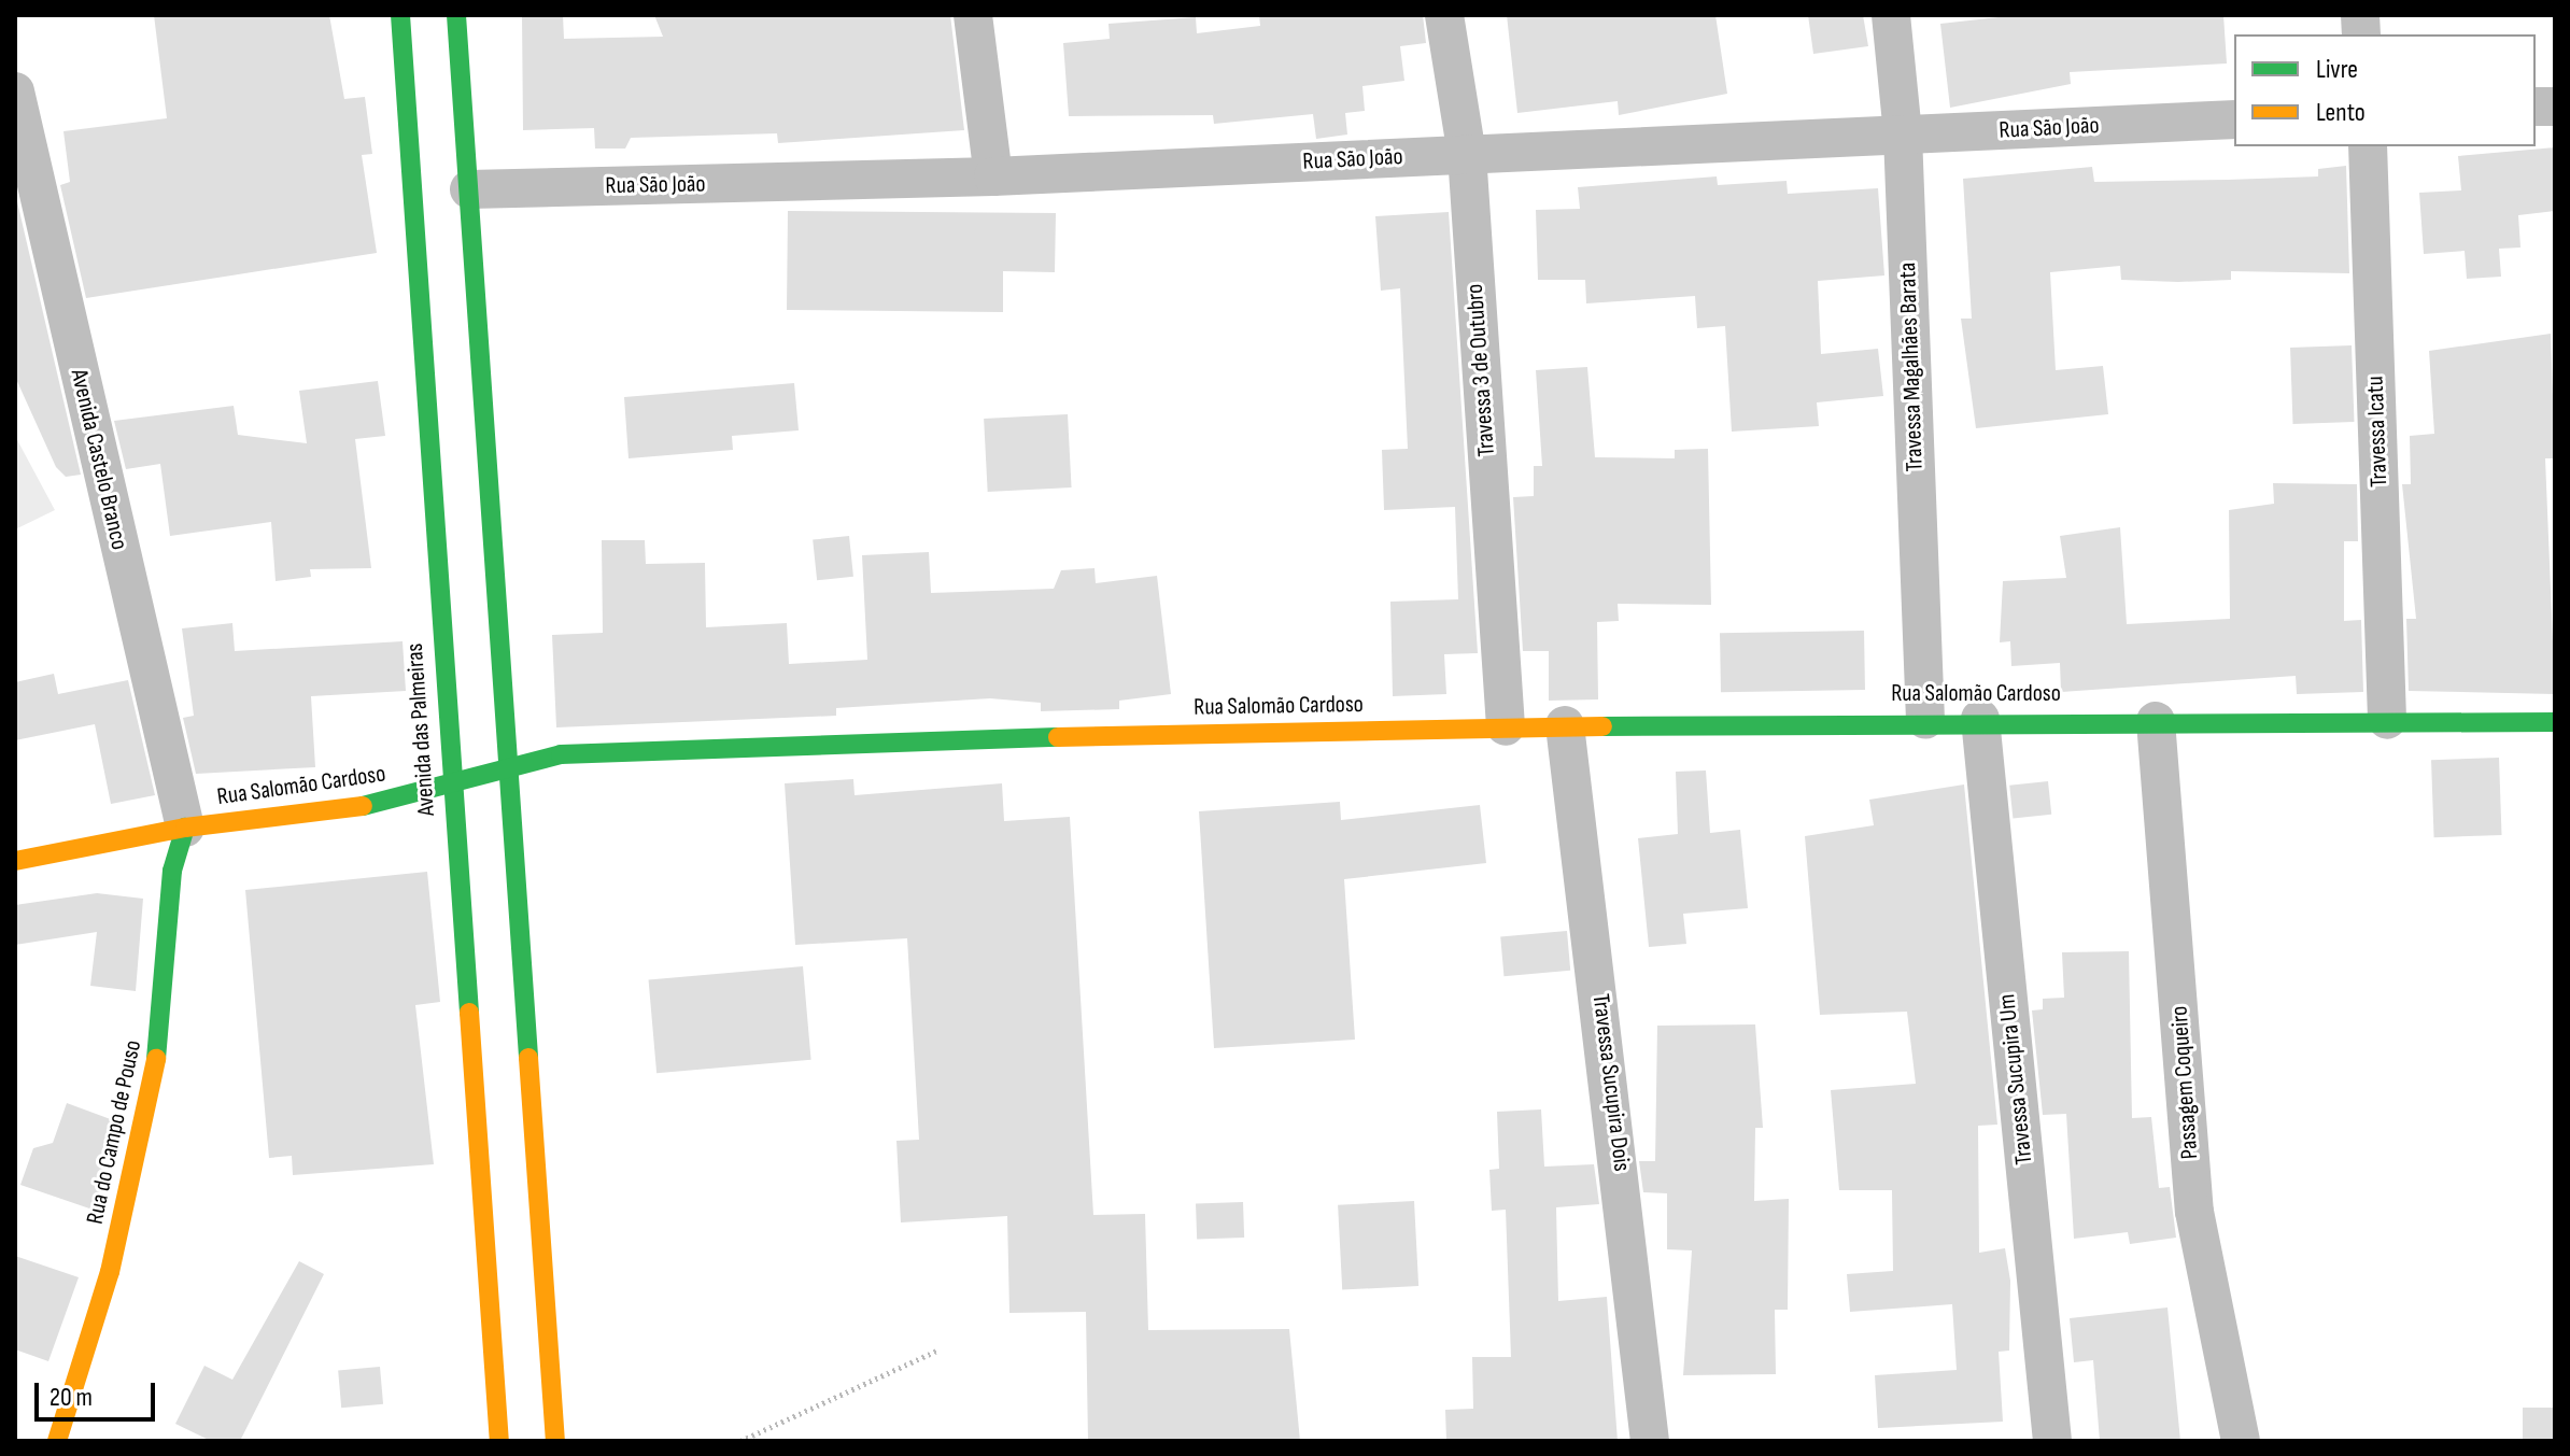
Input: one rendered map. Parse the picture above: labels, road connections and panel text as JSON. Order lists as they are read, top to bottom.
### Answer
{
  "streets": {
    "street": [
      "Rua São João",
      "Travessa Magalhães Barata",
      "Travessa 3 de Outubro",
      "Travessa Icatu",
      "Avenida Castelo Branco",
      "Rua Salomão Cardoso",
      "Avenida das Palmeiras",
      "Travessa Sucupira Um",
      "Travessa Sucupira Dois",
      "Passagem Coqueiro",
      "Rua do Campo de Pouso"
    ]
  },
  "crossings": [
    ["Rua São João", "Travessa Magalhães Barata"],
    ["Rua São João", "Travessa 3 de Outubro"],
    ["Travessa Magalhães Barata", "Rua Salomão Cardoso"],
    ["Travessa 3 de Outubro", "Rua Salomão Cardoso"],
    ["Travessa Icatu", "Rua Salomão Cardoso"],
    ["Avenida Castelo Branco", "Rua Salomão Cardoso"],
    ["Avenida Castelo Branco", "Rua do Campo de Pouso"],
    ["Rua Salomão Cardoso", "Avenida das Palmeiras"],
    ["Rua Salomão Cardoso", "Travessa Sucupira Um"],
    ["Rua Salomão Cardoso", "Travessa Sucupira Dois"],
    ["Rua Salomão Cardoso", "Passagem Coqueiro"],
    ["Rua Salomão Cardoso", "Rua do Campo de Pouso"]
  ],
  "legend": ["Livre", "Lento"],
  "scale_bar": "20 m"
}
